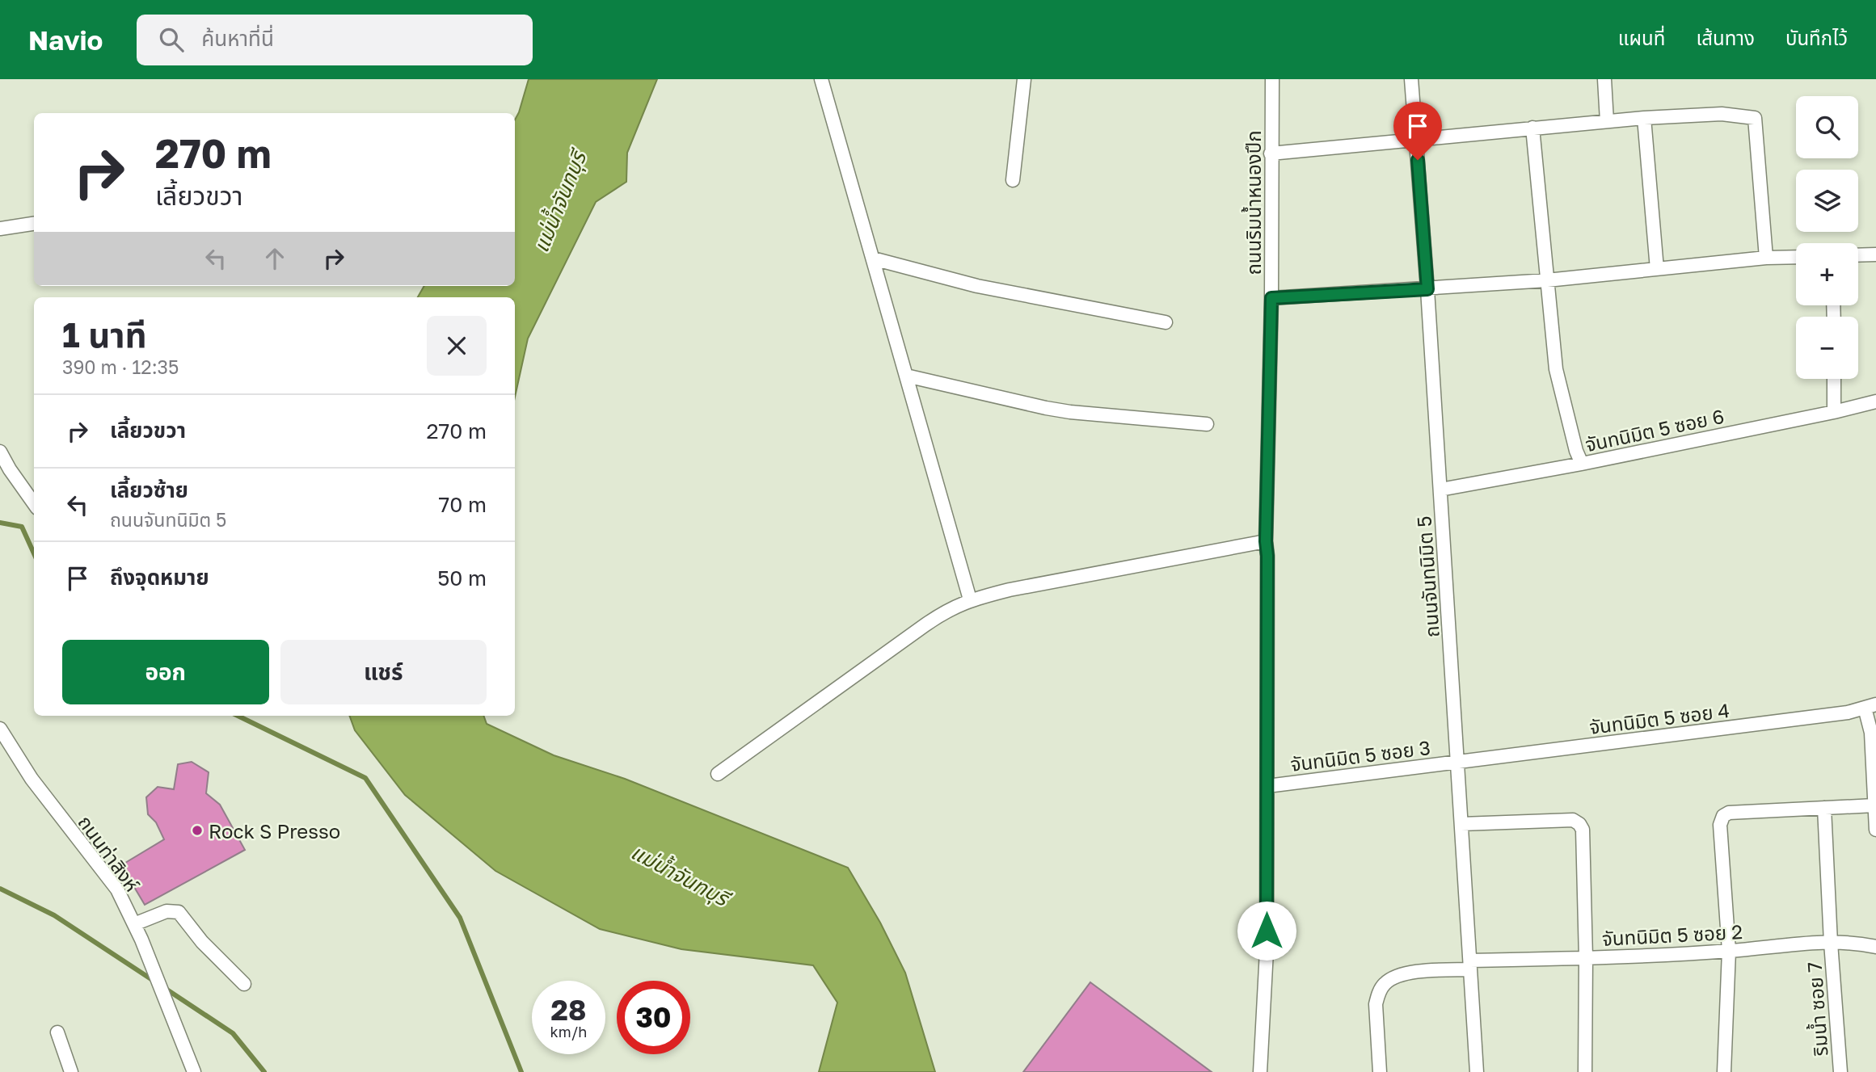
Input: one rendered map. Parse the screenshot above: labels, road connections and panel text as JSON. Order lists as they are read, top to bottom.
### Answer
{
  "streets": {
    "street": [
      "ถนนริมน้ำหนองปึก",
      "จันทนิมิต 5 ซอย 6",
      "ถนนจันทนิมิต 5",
      "จันทนิมิต 5 ซอย 4",
      "จันทนิมิต 5 ซอย 3",
      "ถนนท่าสิงห์",
      "จันทนิมิต 5 ซอย 2",
      "ริมน้ำ ซอย 7"
    ]
  },
  "crossings": [
    ["ถนนริมน้ำหนองปึก", "จันทนิมิต 5 ซอย 3"],
    ["จันทนิมิต 5 ซอย 6", "ถนนจันทนิมิต 5"],
    ["ถนนจันทนิมิต 5", "จันทนิมิต 5 ซอย 4"],
    ["ถนนจันทนิมิต 5", "จันทนิมิต 5 ซอย 3"],
    ["ถนนจันทนิมิต 5", "จันทนิมิต 5 ซอย 2"],
    ["จันทนิมิต 5 ซอย 4", "จันทนิมิต 5 ซอย 3"],
    ["จันทนิมิต 5 ซอย 2", "ริมน้ำ ซอย 7"]
  ],
  "water": ["แม่น้ำจันทบุรี"],
  "places": ["Rock S Presso"],
  "page": {
    "header": "Navio",
    "search": "ค้นหาที่นี่",
    "nav": ["แผนที่", "เส้นทาง", "บันทึกไว้"],
    "map_buttons": ["+", "−"],
    "turn": ["270 m", "เลี้ยวขวา"],
    "heading": ["1 นาที", "390 m · 12:35"],
    "list": [
      {
        "name": "เลี้ยวขวา",
        "value": "270 m"
      },
      {
        "name": "เลี้ยวซ้าย",
        "note": "ถนนจันทนิมิต 5",
        "value": "70 m"
      },
      {
        "name": "ถึงจุดหมาย",
        "value": "50 m"
      }
    ],
    "buttons": ["ออก", "แชร์"],
    "speed": "28 km/h",
    "limit": "30"
  }
}
